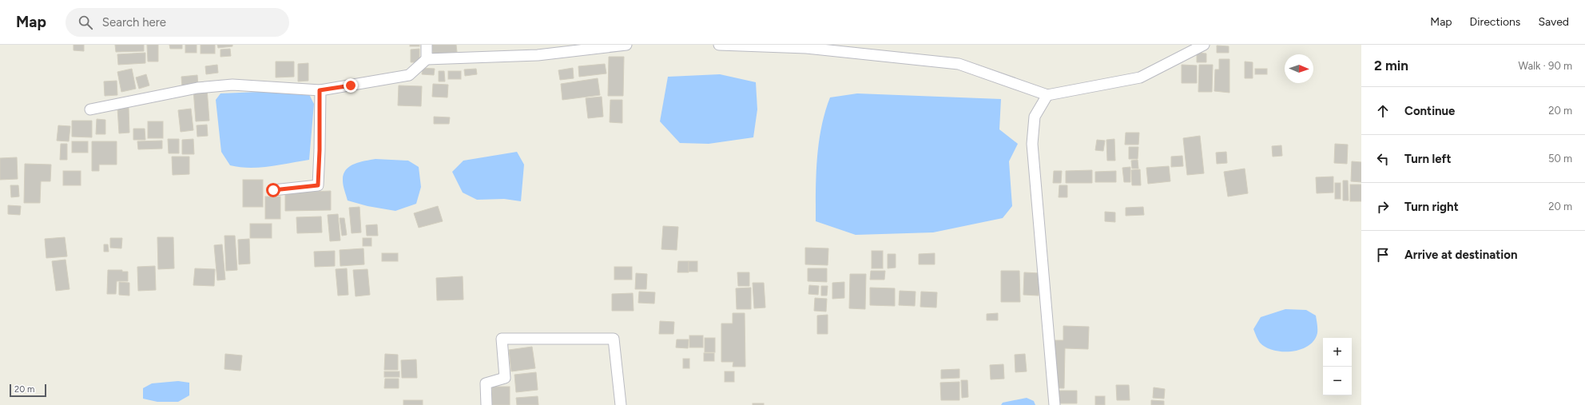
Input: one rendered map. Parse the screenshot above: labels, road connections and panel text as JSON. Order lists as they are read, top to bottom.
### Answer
{
  "scale_bar": "20 m",
  "north": "right",
  "page": {
    "header": "Map",
    "search": "Search here",
    "nav": ["Map", "Directions", "Saved"],
    "heading": ["2 min", "Walk · 90 m"],
    "list": [
      ["Continue", "20 m"],
      ["Turn left", "50 m"],
      ["Turn right", "20 m"],
      "Arrive at destination"
    ],
    "map_buttons": ["+", "−"],
    "scale": "20 m"
  }
}
